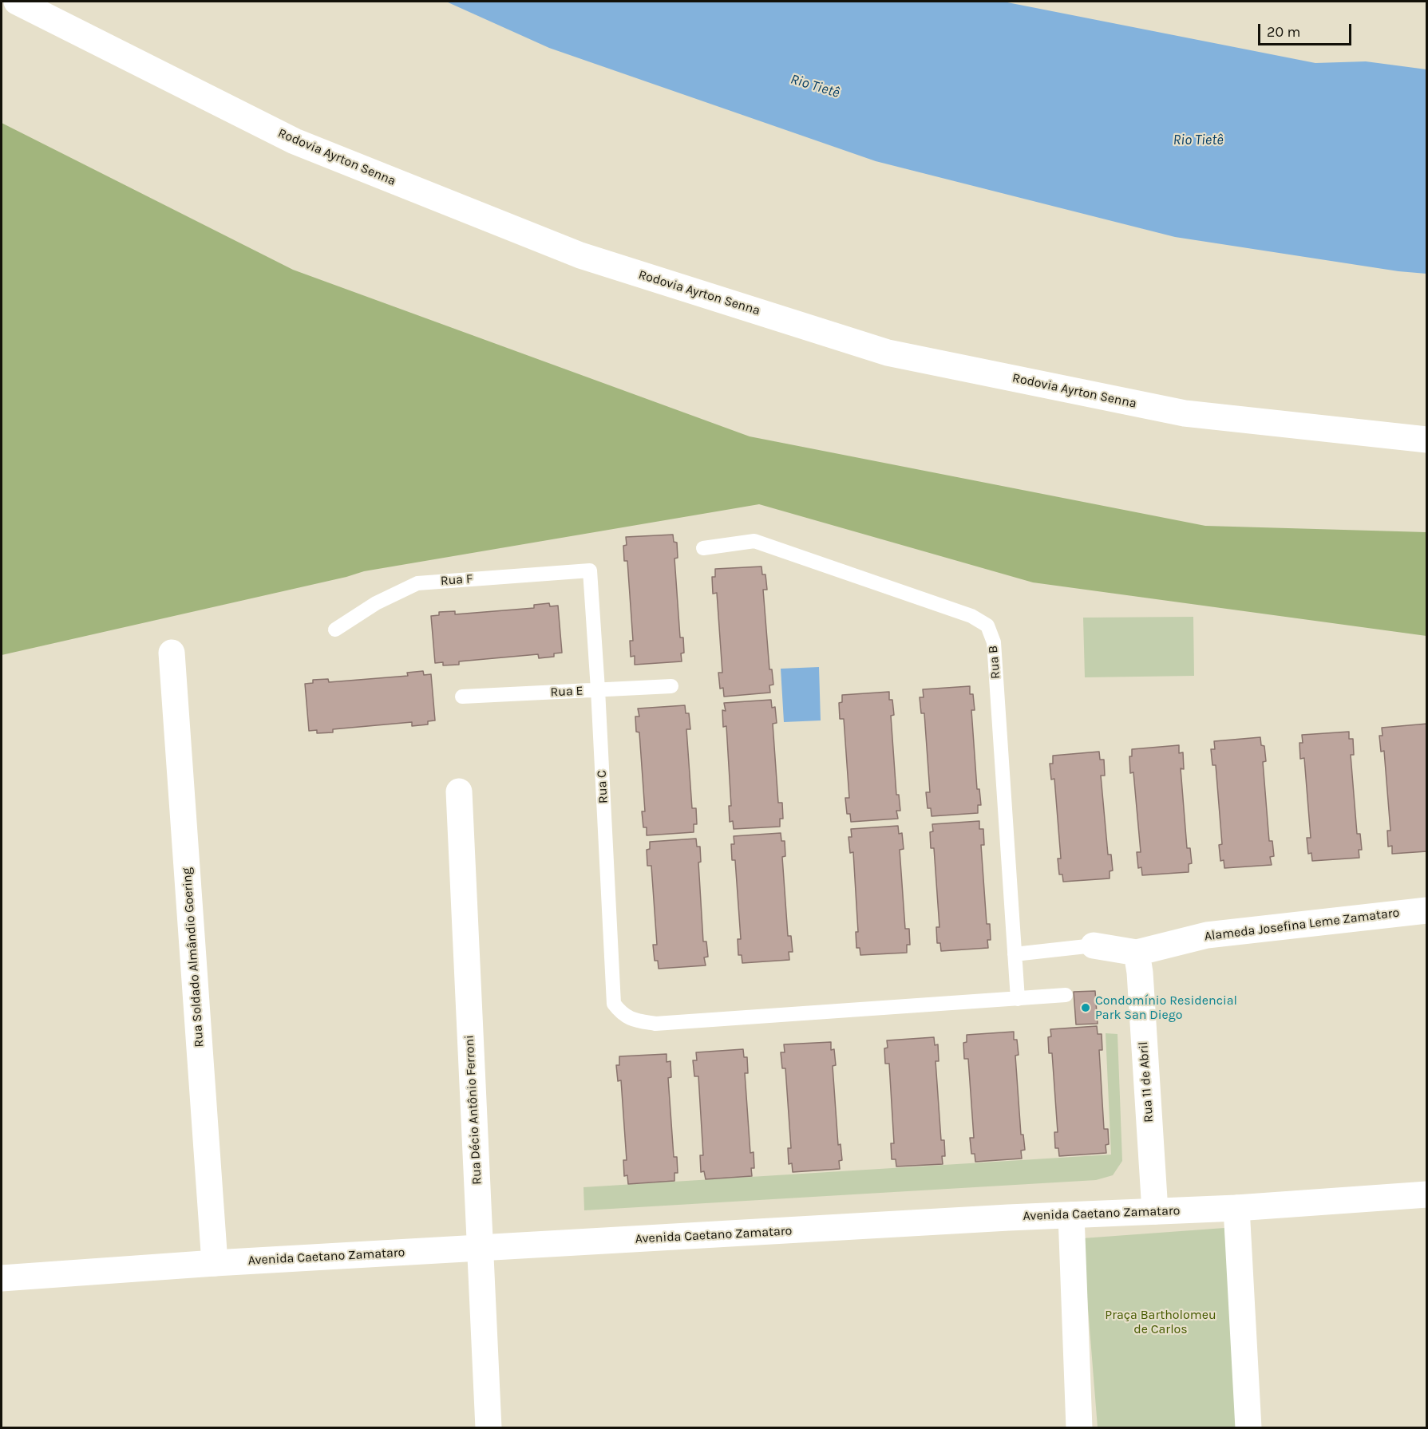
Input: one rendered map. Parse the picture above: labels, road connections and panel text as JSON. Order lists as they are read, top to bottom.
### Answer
{
  "streets": {
    "main road": [
      "Rodovia Ayrton Senna",
      "Alameda Josefina Leme Zamataro",
      "Rua Soldado Almândio Goering",
      "Rua 11 de Abril",
      "Rua Décio Antônio Ferroni",
      "Avenida Caetano Zamataro"
    ],
    "lane": [
      "Rua F",
      "Rua B",
      "Rua E",
      "Rua C"
    ]
  },
  "crossings": [
    ["Rua F", "Rua C"],
    ["Rua B", "Rua C"],
    ["Rua E", "Rua C"],
    ["Alameda Josefina Leme Zamataro", "Rua 11 de Abril"],
    ["Rua Soldado Almândio Goering", "Avenida Caetano Zamataro"],
    ["Rua 11 de Abril", "Avenida Caetano Zamataro"],
    ["Rua Décio Antônio Ferroni", "Avenida Caetano Zamataro"]
  ],
  "water": ["Rio Tietê"],
  "parks": ["Praça Bartholomeu de Carlos"],
  "places": ["Condomínio Residencial Park San Diego"],
  "scale_bar": "20 m"
}
